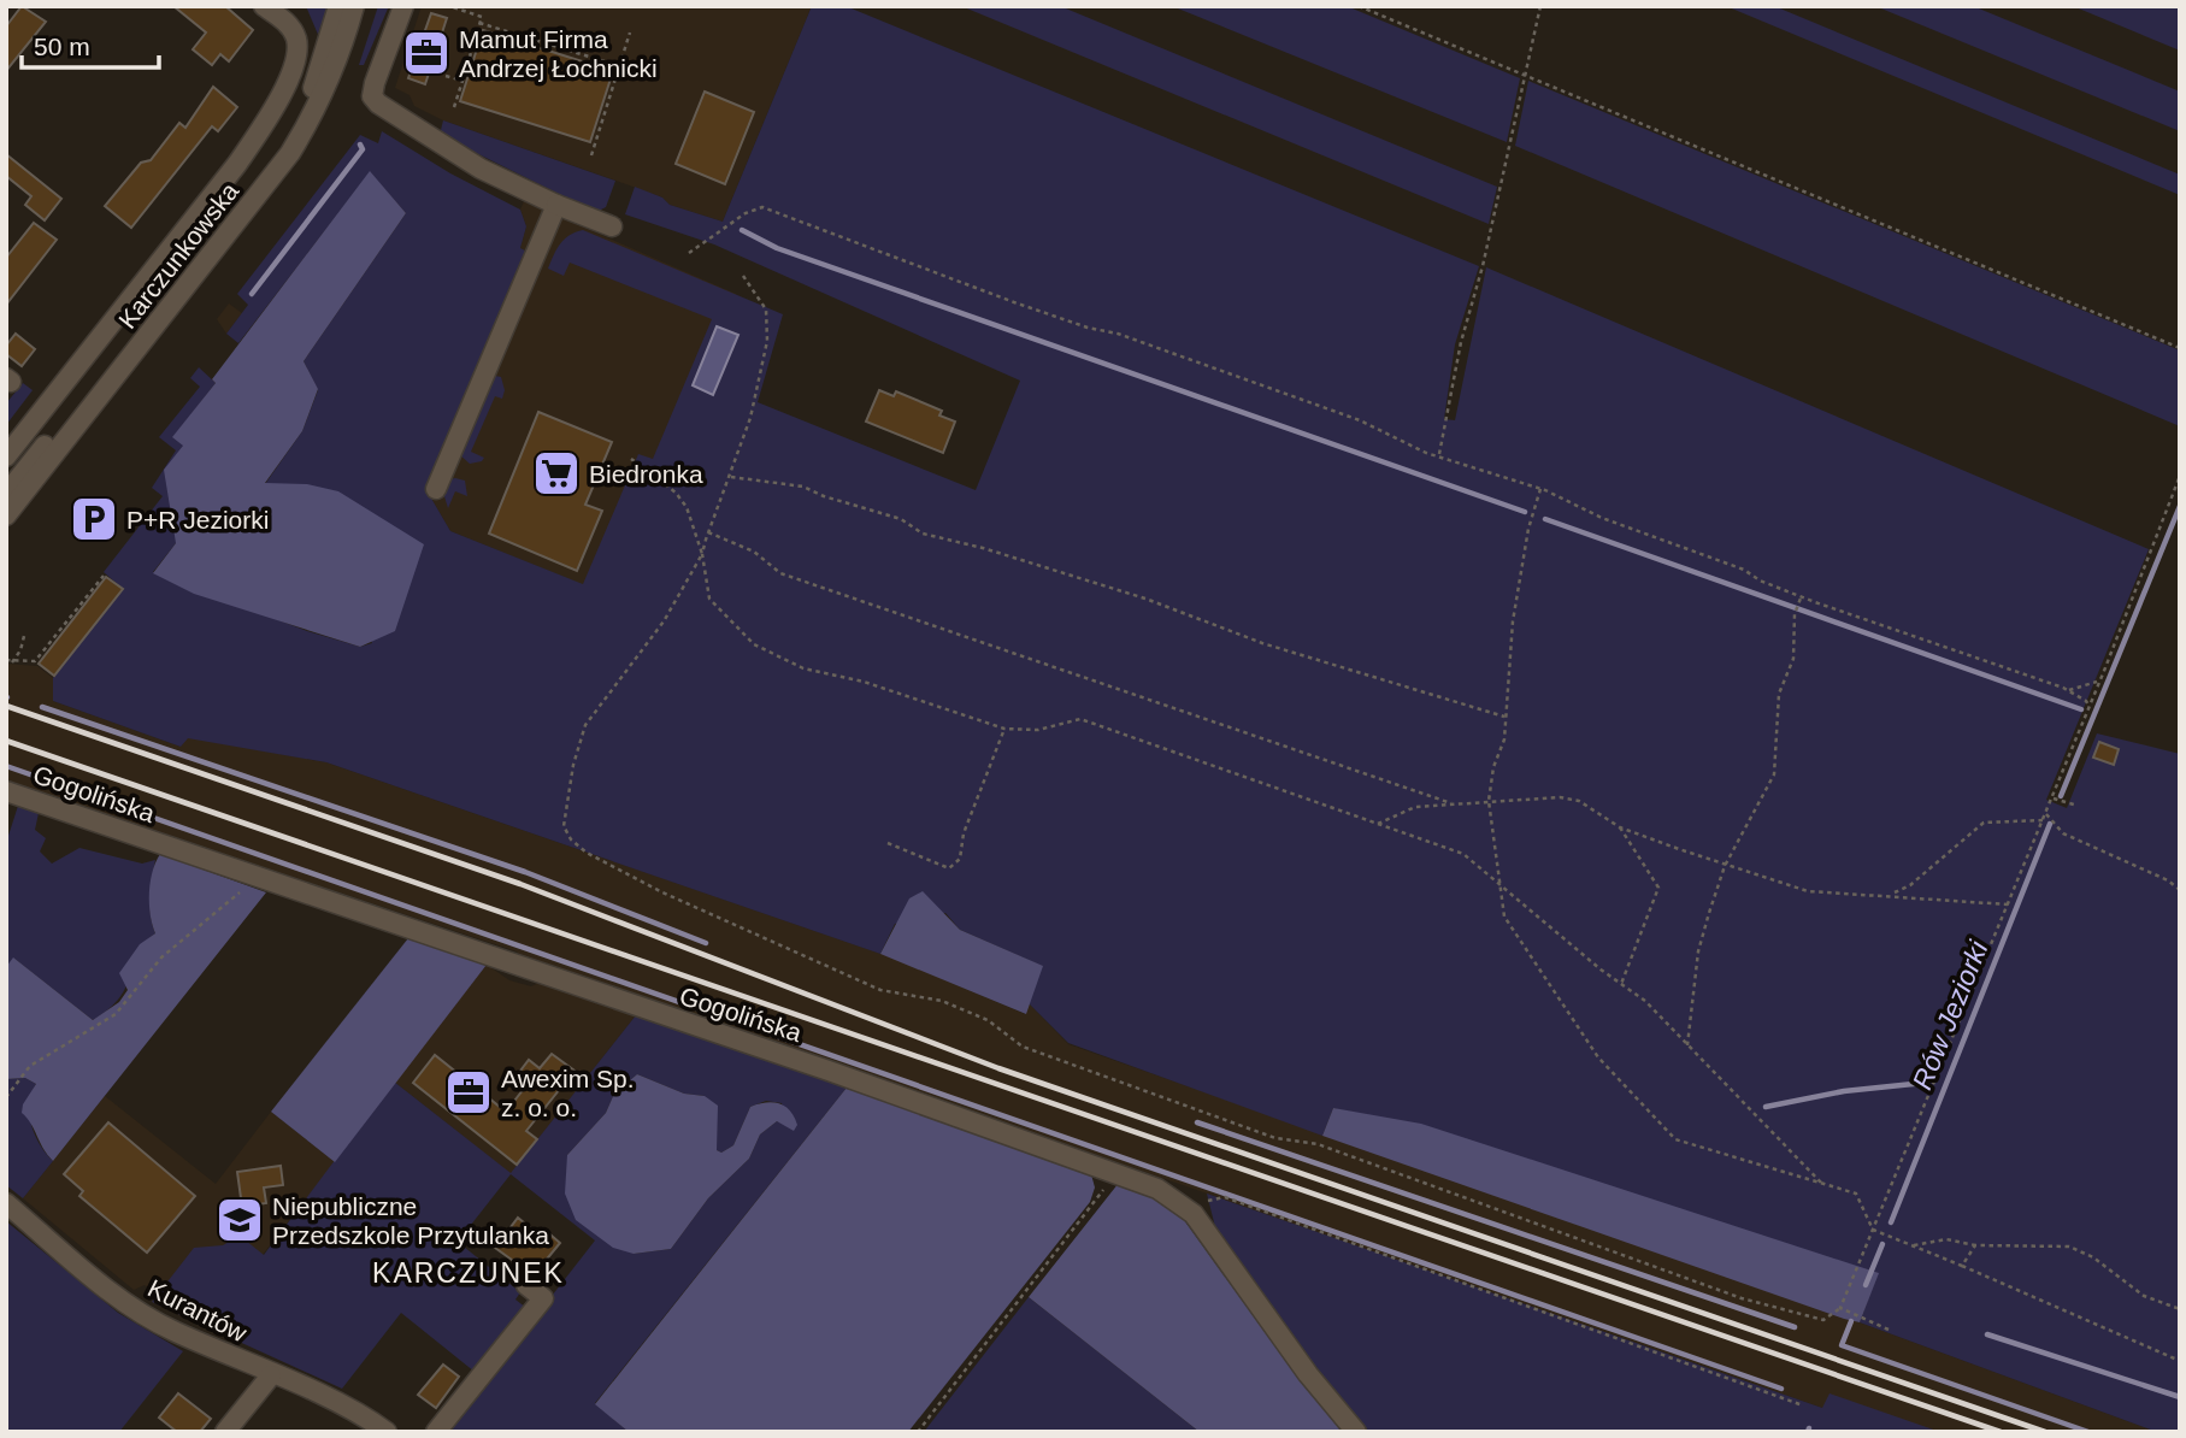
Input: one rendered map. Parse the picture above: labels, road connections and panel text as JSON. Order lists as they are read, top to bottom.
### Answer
{
  "streets": {
    "street": ["Karczunkowska", "Gogolińska", "Kurantów"]
  },
  "districts": ["KARCZUNEK"],
  "water": ["Rów Jeziorki"],
  "places": {
    "office": ["Mamut Firma Andrzej Łochnicki", "Awexim Sp. z. o. o."],
    "supermarket": ["Biedronka"],
    "parking": ["P+R Jeziorki"],
    "school or university": ["Niepubliczne Przedszkole Przytulanka"]
  },
  "scale_bar": "50 m"
}
